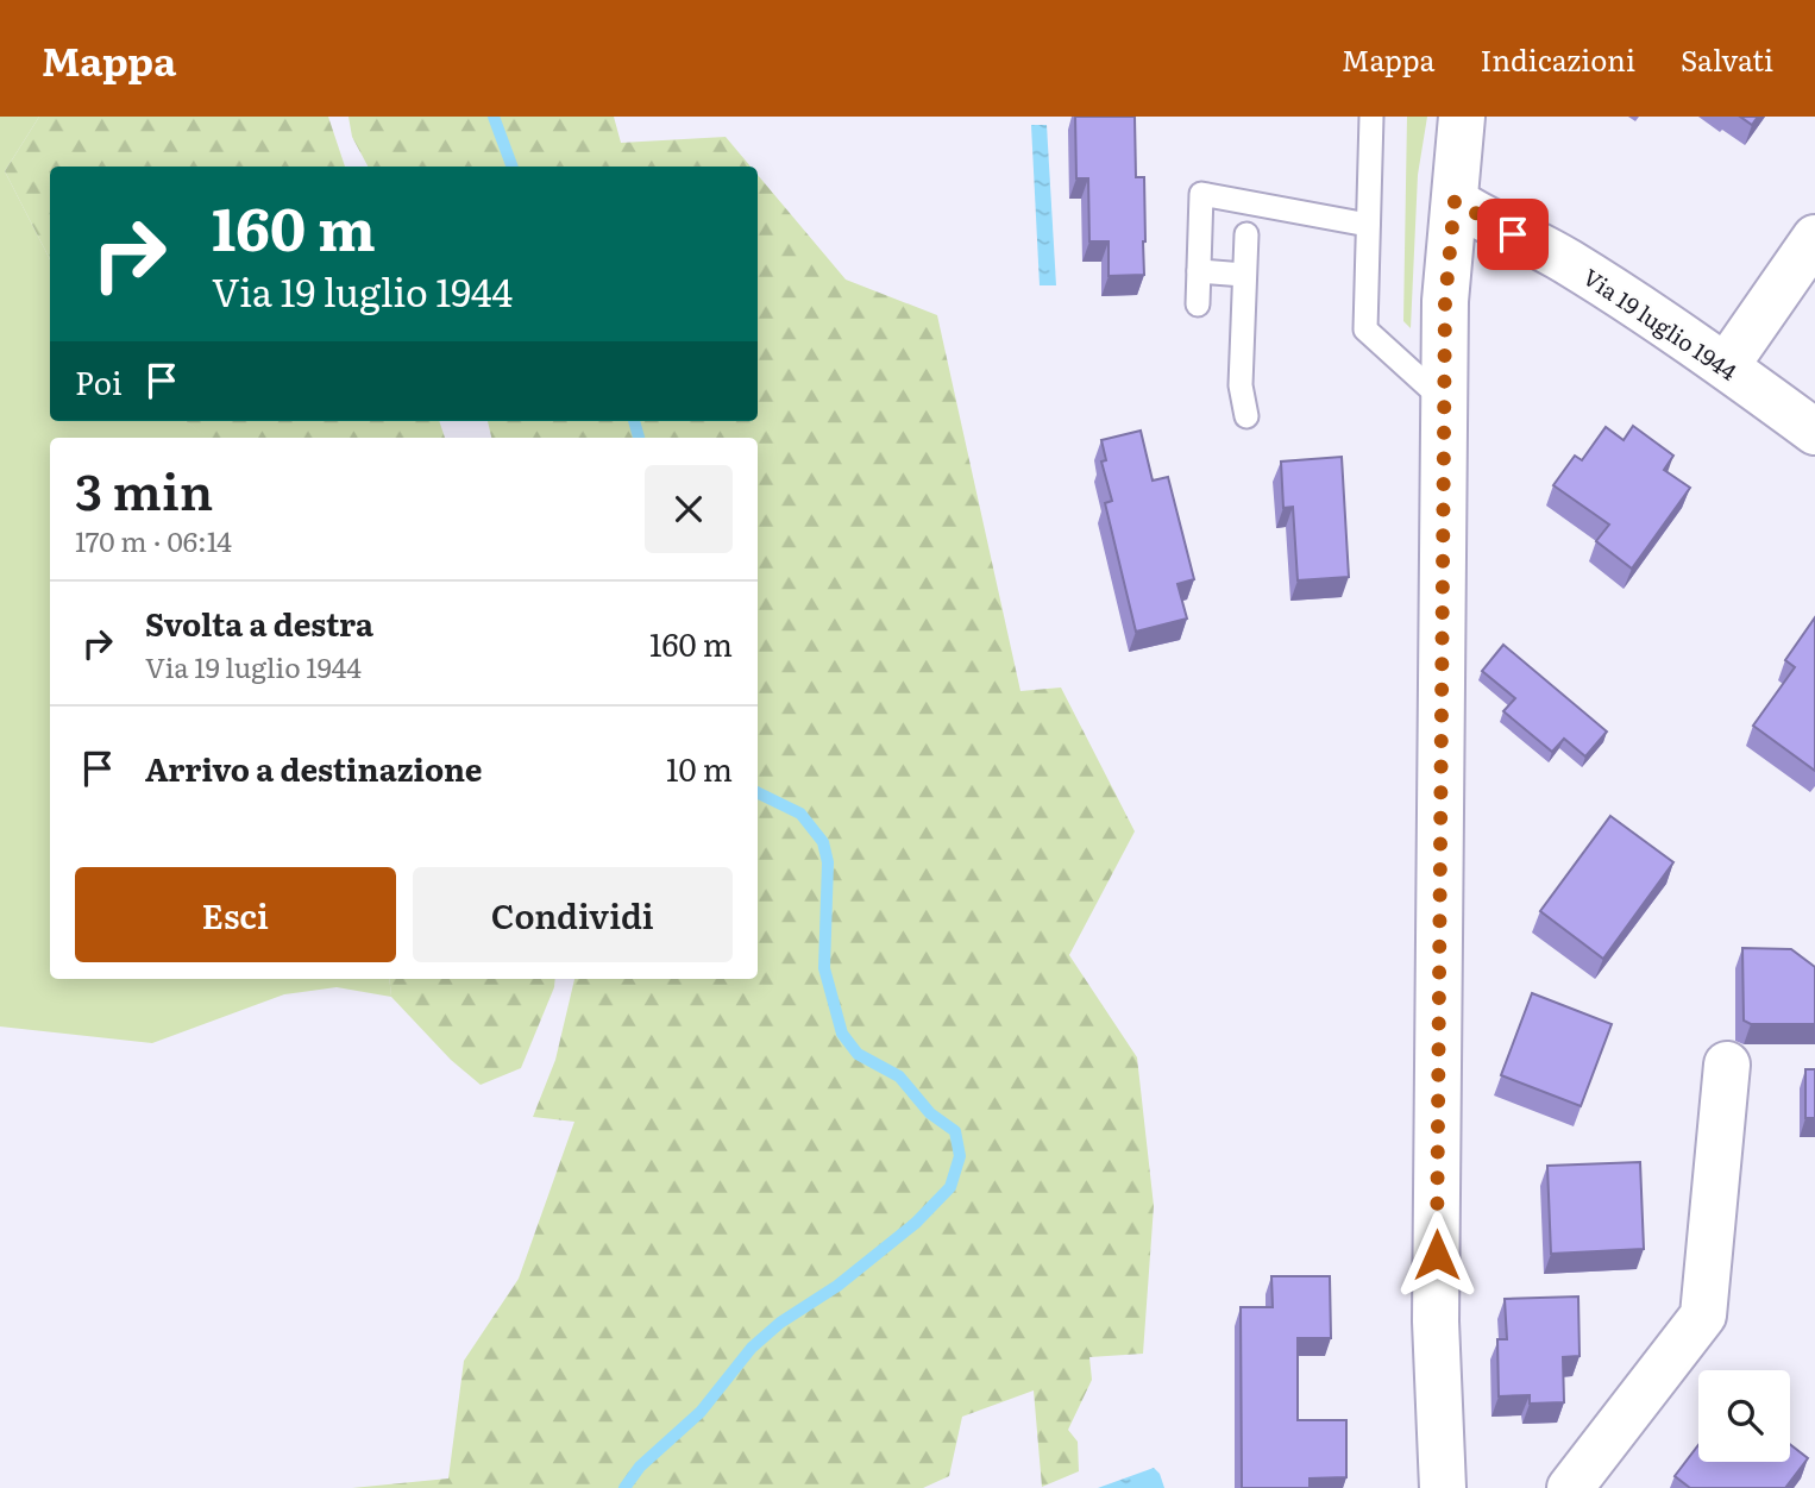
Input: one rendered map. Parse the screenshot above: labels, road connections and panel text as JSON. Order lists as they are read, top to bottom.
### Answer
{
  "streets": {
    "street": ["Via 19 luglio 1944"]
  },
  "page": {
    "header": "Mappa",
    "nav": ["Mappa", "Indicazioni", "Salvati"],
    "turn": ["160 m", "Via 19 luglio 1944"],
    "then": "Poi",
    "heading": ["3 min", "170 m · 06:14"],
    "list": [
      {
        "name": "Svolta a destra",
        "note": "Via 19 luglio 1944",
        "value": "160 m"
      },
      {
        "name": "Arrivo a destinazione",
        "value": "10 m"
      }
    ],
    "buttons": ["Esci", "Condividi"]
  }
}
